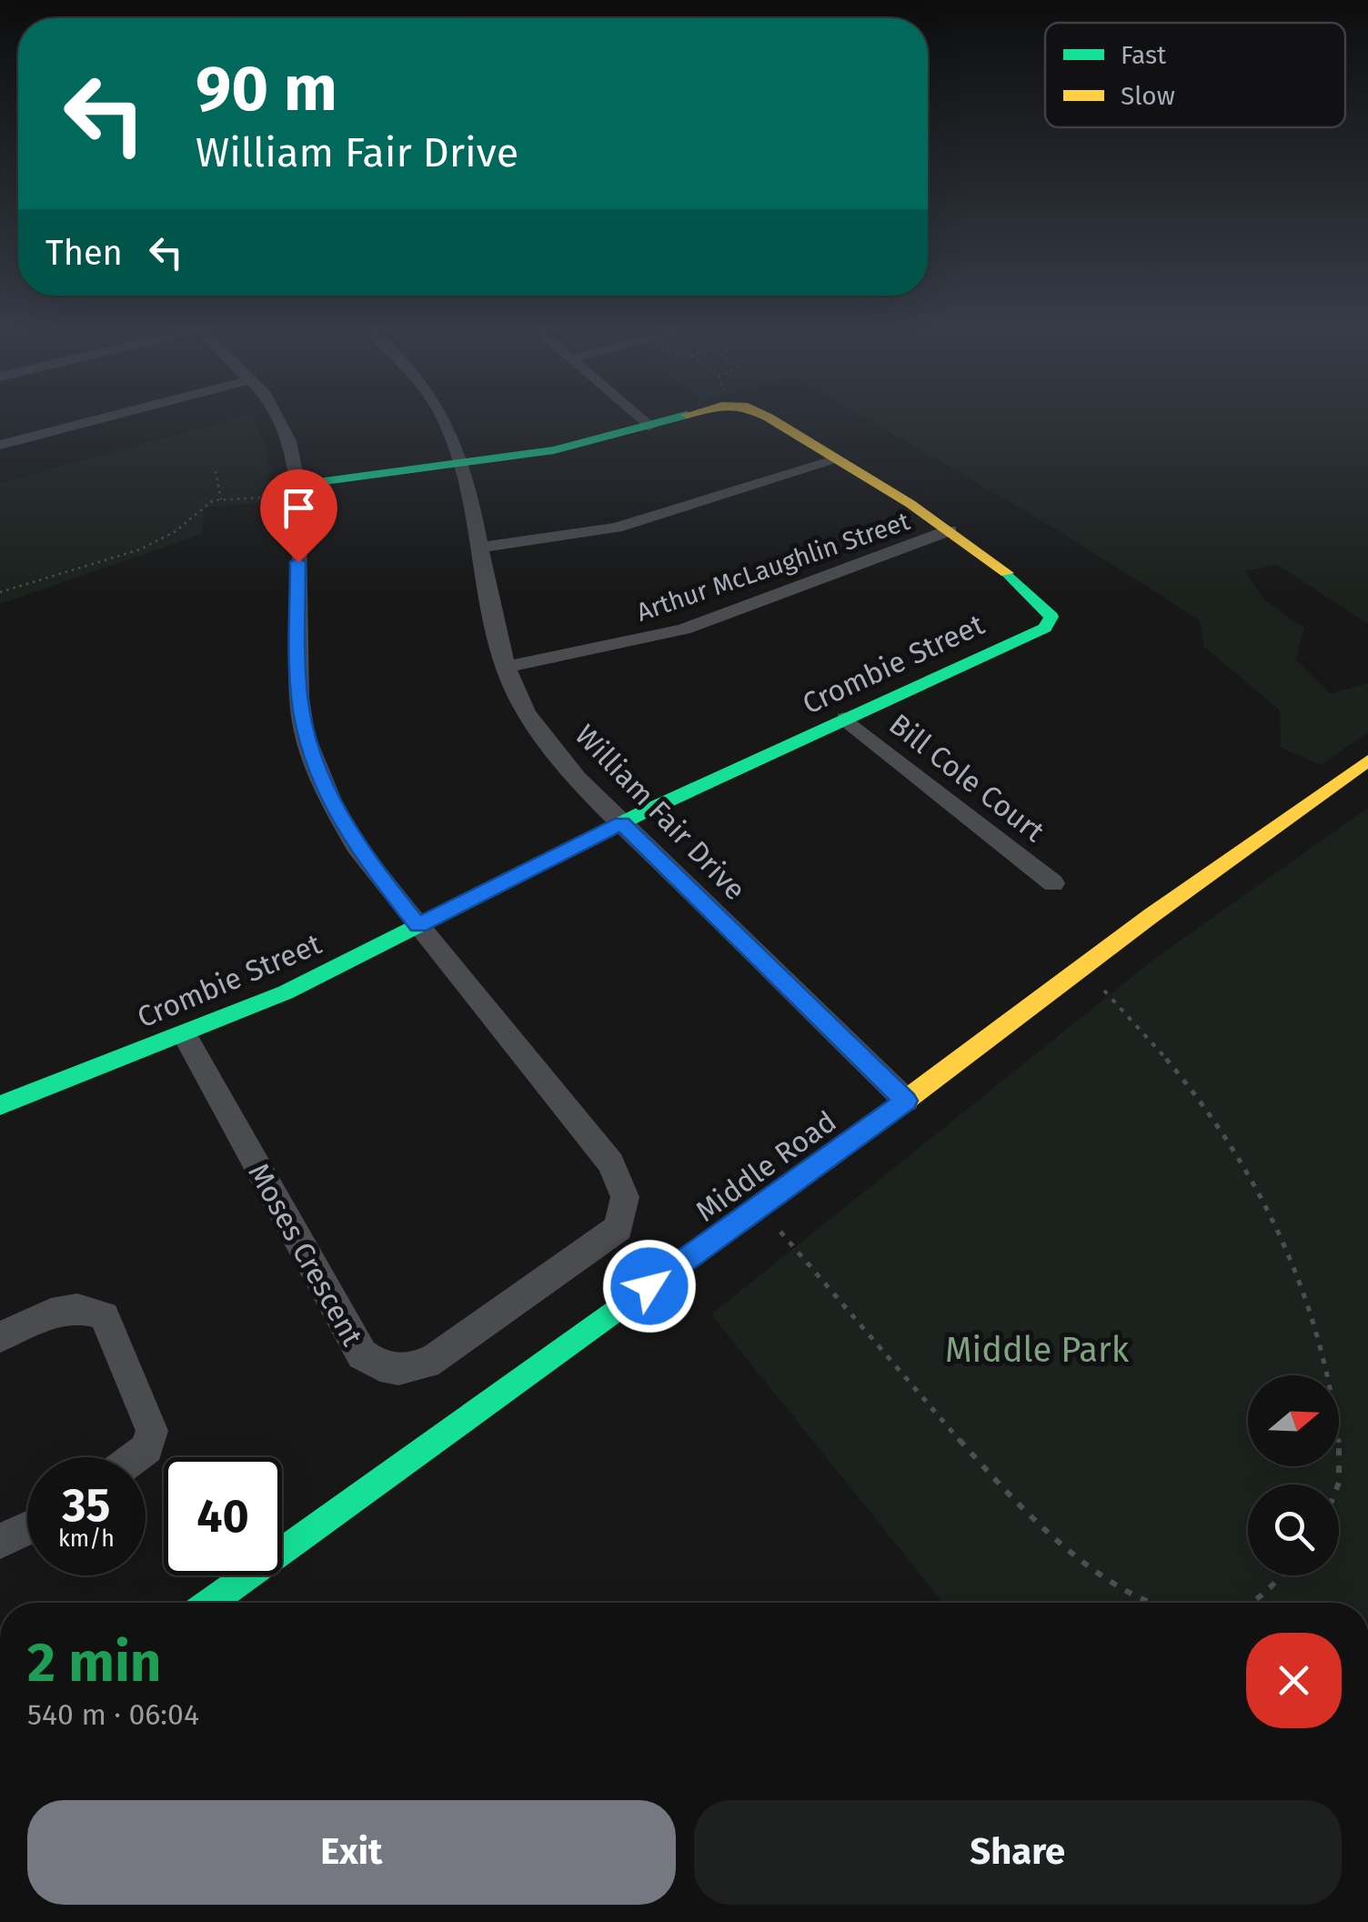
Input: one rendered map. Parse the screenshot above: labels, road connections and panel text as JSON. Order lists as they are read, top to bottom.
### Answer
{
  "streets": {
    "street": [
      "Arthur McLaughlin Street",
      "Crombie Street",
      "Bill Cole Court",
      "William Fair Drive",
      "Middle Road",
      "Moses Crescent"
    ]
  },
  "crossings": [
    ["Arthur McLaughlin Street", "Crombie Street"],
    ["Arthur McLaughlin Street", "William Fair Drive"],
    ["Crombie Street", "Bill Cole Court"],
    ["Crombie Street", "William Fair Drive"],
    ["Crombie Street", "Moses Crescent"],
    ["William Fair Drive", "Middle Road"]
  ],
  "parks": ["Middle Park"],
  "legend": ["Fast", "Slow"],
  "north": "right",
  "page": {
    "turn": ["90 m", "William Fair Drive"],
    "then": "Then",
    "speed": "35 km/h",
    "limit": "40",
    "heading": ["2 min", "540 m · 06:04"],
    "buttons": ["Exit", "Share"]
  }
}
